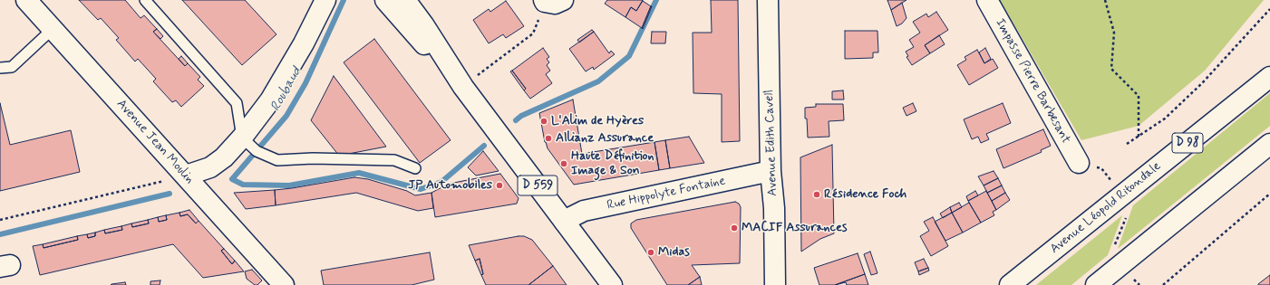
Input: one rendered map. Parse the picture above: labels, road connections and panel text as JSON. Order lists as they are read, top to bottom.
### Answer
{
  "streets": {
    "main road": [
      "Impasse Pierre Barbesant",
      "Avenue Jean Moulin",
      "Avenue Edith Cavell",
      "D 98",
      "D 559",
      "Rue Hippolyte Fontaine",
      "Avenue Léopold Ritondale"
    ]
  },
  "crossings": [
    ["Avenue Edith Cavell", "Rue Hippolyte Fontaine"],
    ["D 559", "Rue Hippolyte Fontaine"]
  ],
  "water": ["Roubaud"],
  "places": [
    "L'Alim de Hyères",
    "Allianz Assurance",
    "Haute Définition Image & Son",
    "JP Automobiles",
    "Résidence Foch",
    "MACIF Assurances",
    "Midas"
  ]
}
